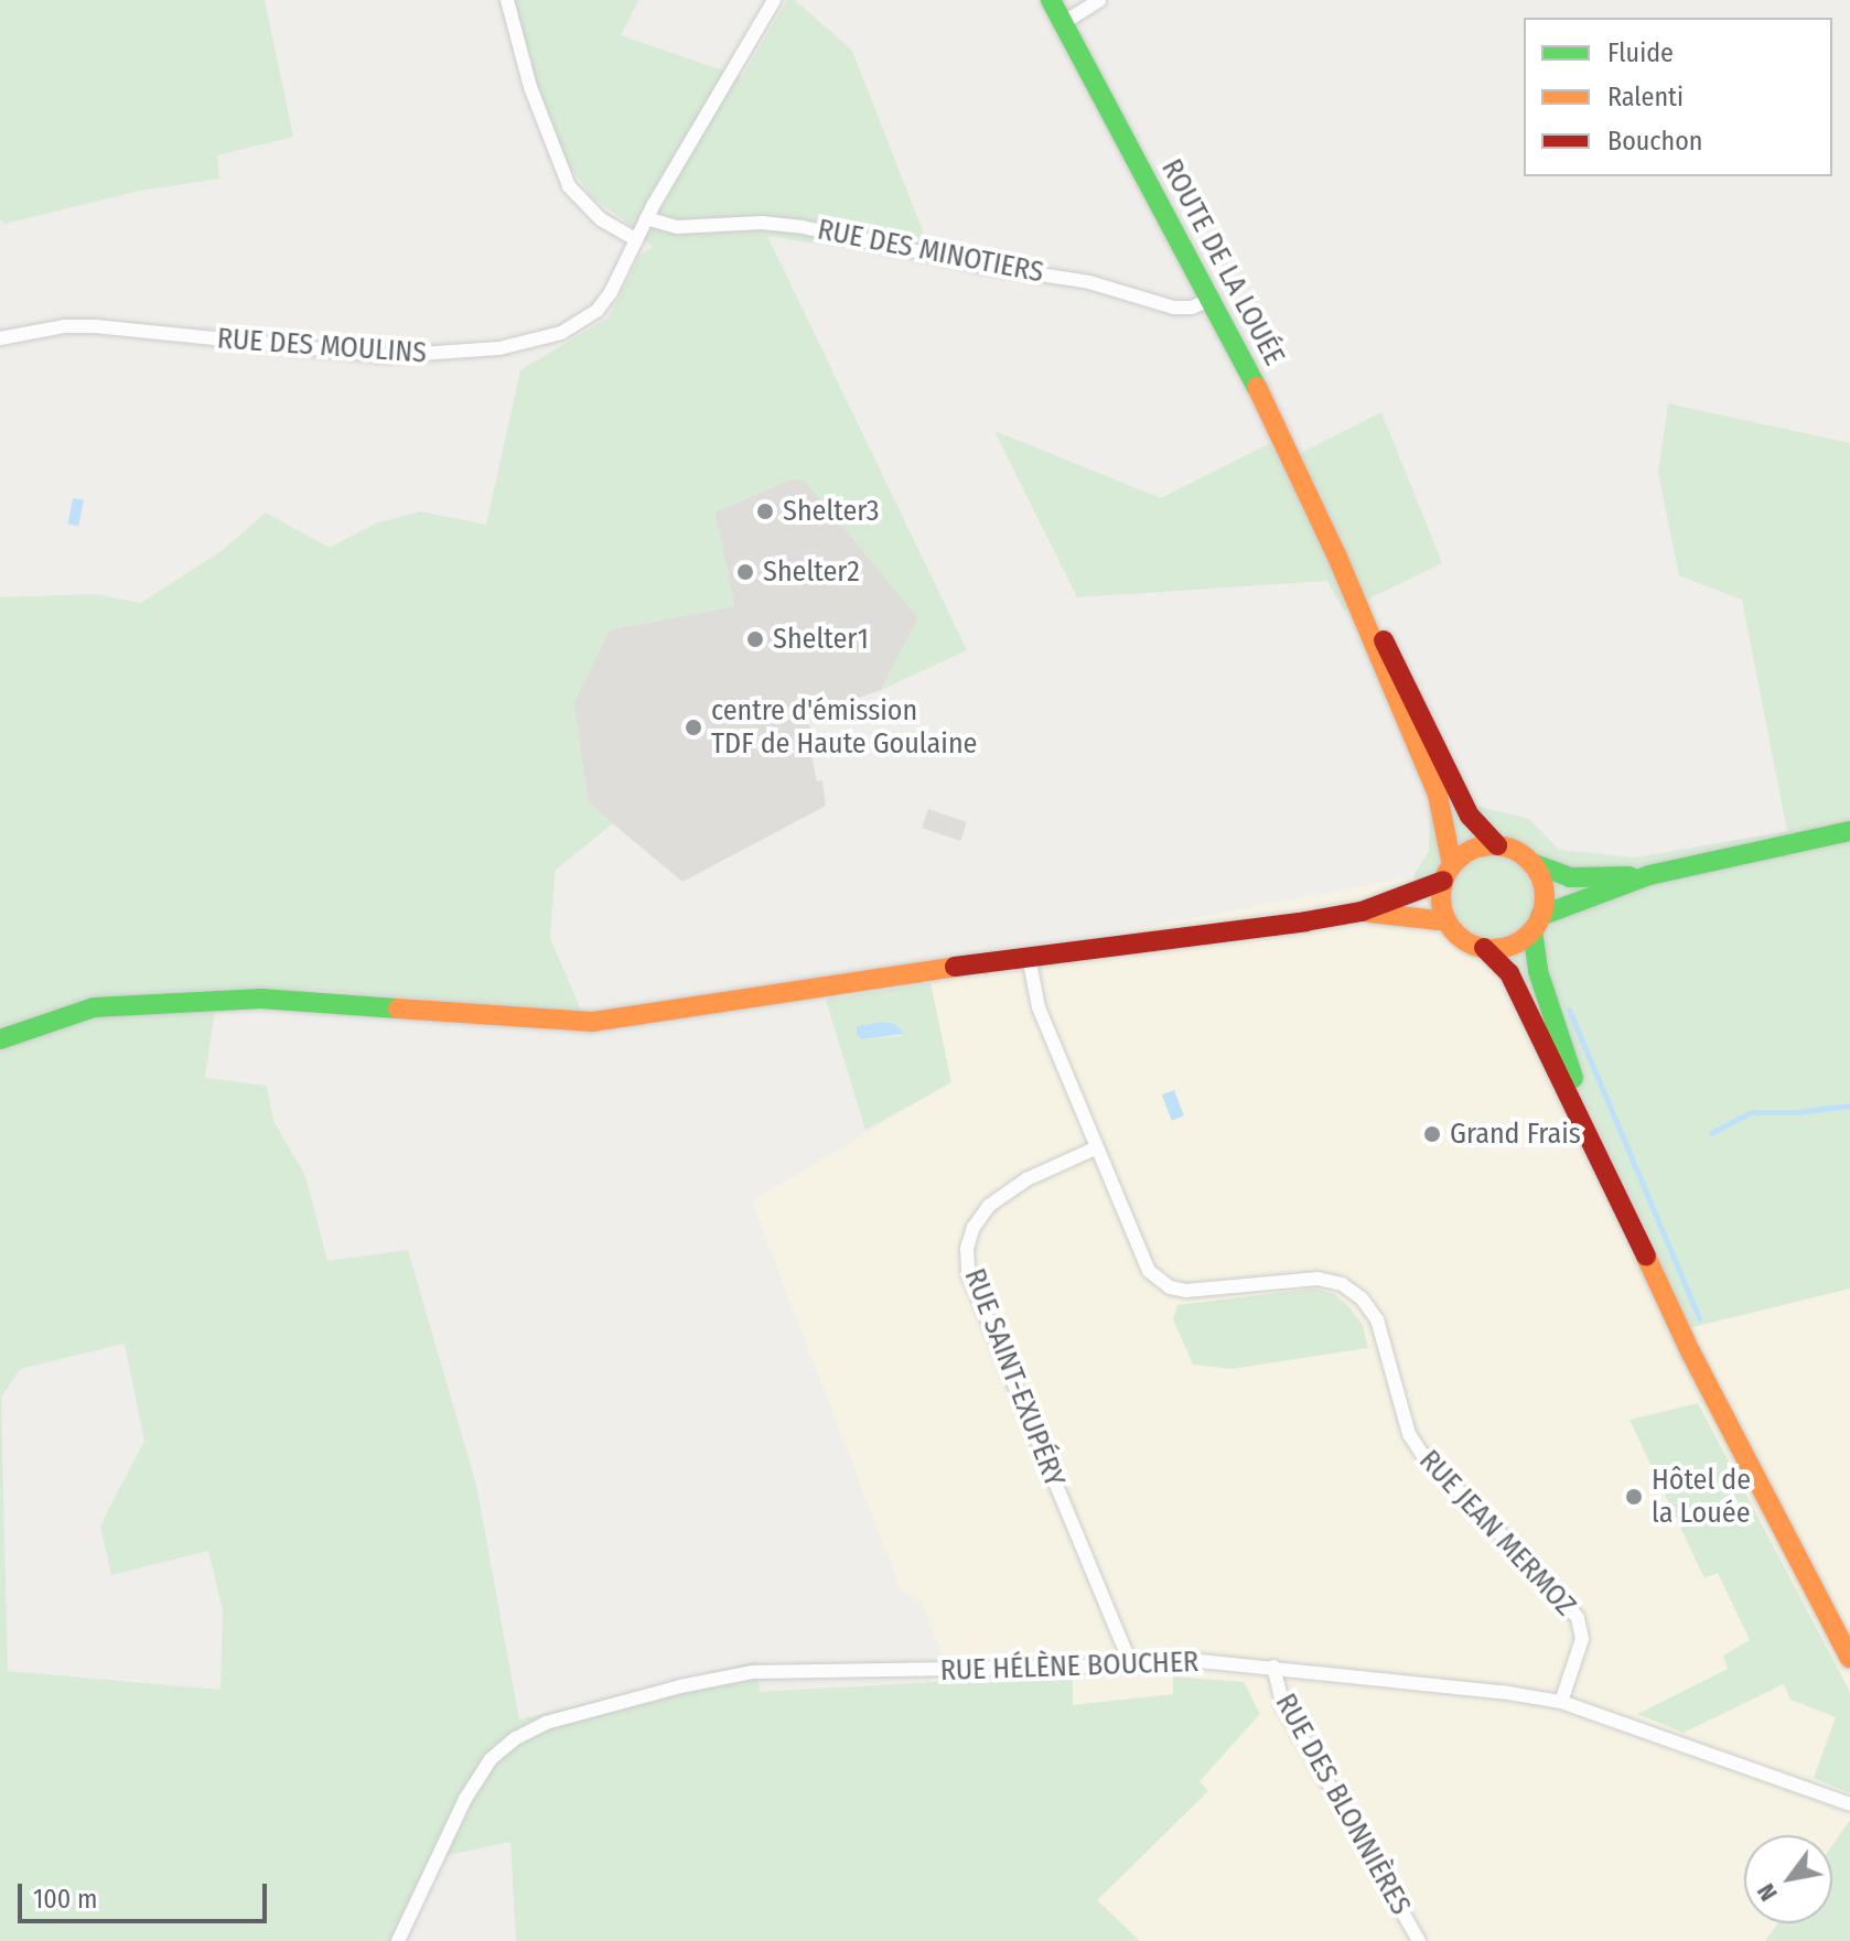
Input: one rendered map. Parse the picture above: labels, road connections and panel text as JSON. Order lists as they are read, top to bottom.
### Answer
{
  "streets": {
    "main road": ["ROUTE DE LA LOUÉE"],
    "street": [
      "RUE DES MINOTIERS",
      "RUE DES MOULINS",
      "RUE SAINT-EXUPÉRY",
      "RUE JEAN MERMOZ",
      "RUE HÉLÈNE BOUCHER",
      "RUE DES BLONNIÈRES"
    ]
  },
  "crossings": [
    ["RUE DES MINOTIERS", "ROUTE DE LA LOUÉE"],
    ["RUE DES MINOTIERS", "RUE DES MOULINS"],
    ["RUE SAINT-EXUPÉRY", "RUE JEAN MERMOZ"],
    ["RUE SAINT-EXUPÉRY", "RUE HÉLÈNE BOUCHER"],
    ["RUE JEAN MERMOZ", "RUE HÉLÈNE BOUCHER"],
    ["RUE HÉLÈNE BOUCHER", "RUE DES BLONNIÈRES"]
  ],
  "places": [
    "Shelter3",
    "Shelter2",
    "Shelter1",
    "centre d'émission TDF de Haute Goulaine",
    "Grand Frais",
    "Hôtel de la Louée"
  ],
  "legend": ["Fluide", "Ralenti", "Bouchon"],
  "scale_bar": "100 m",
  "north": "bottom left"
}
